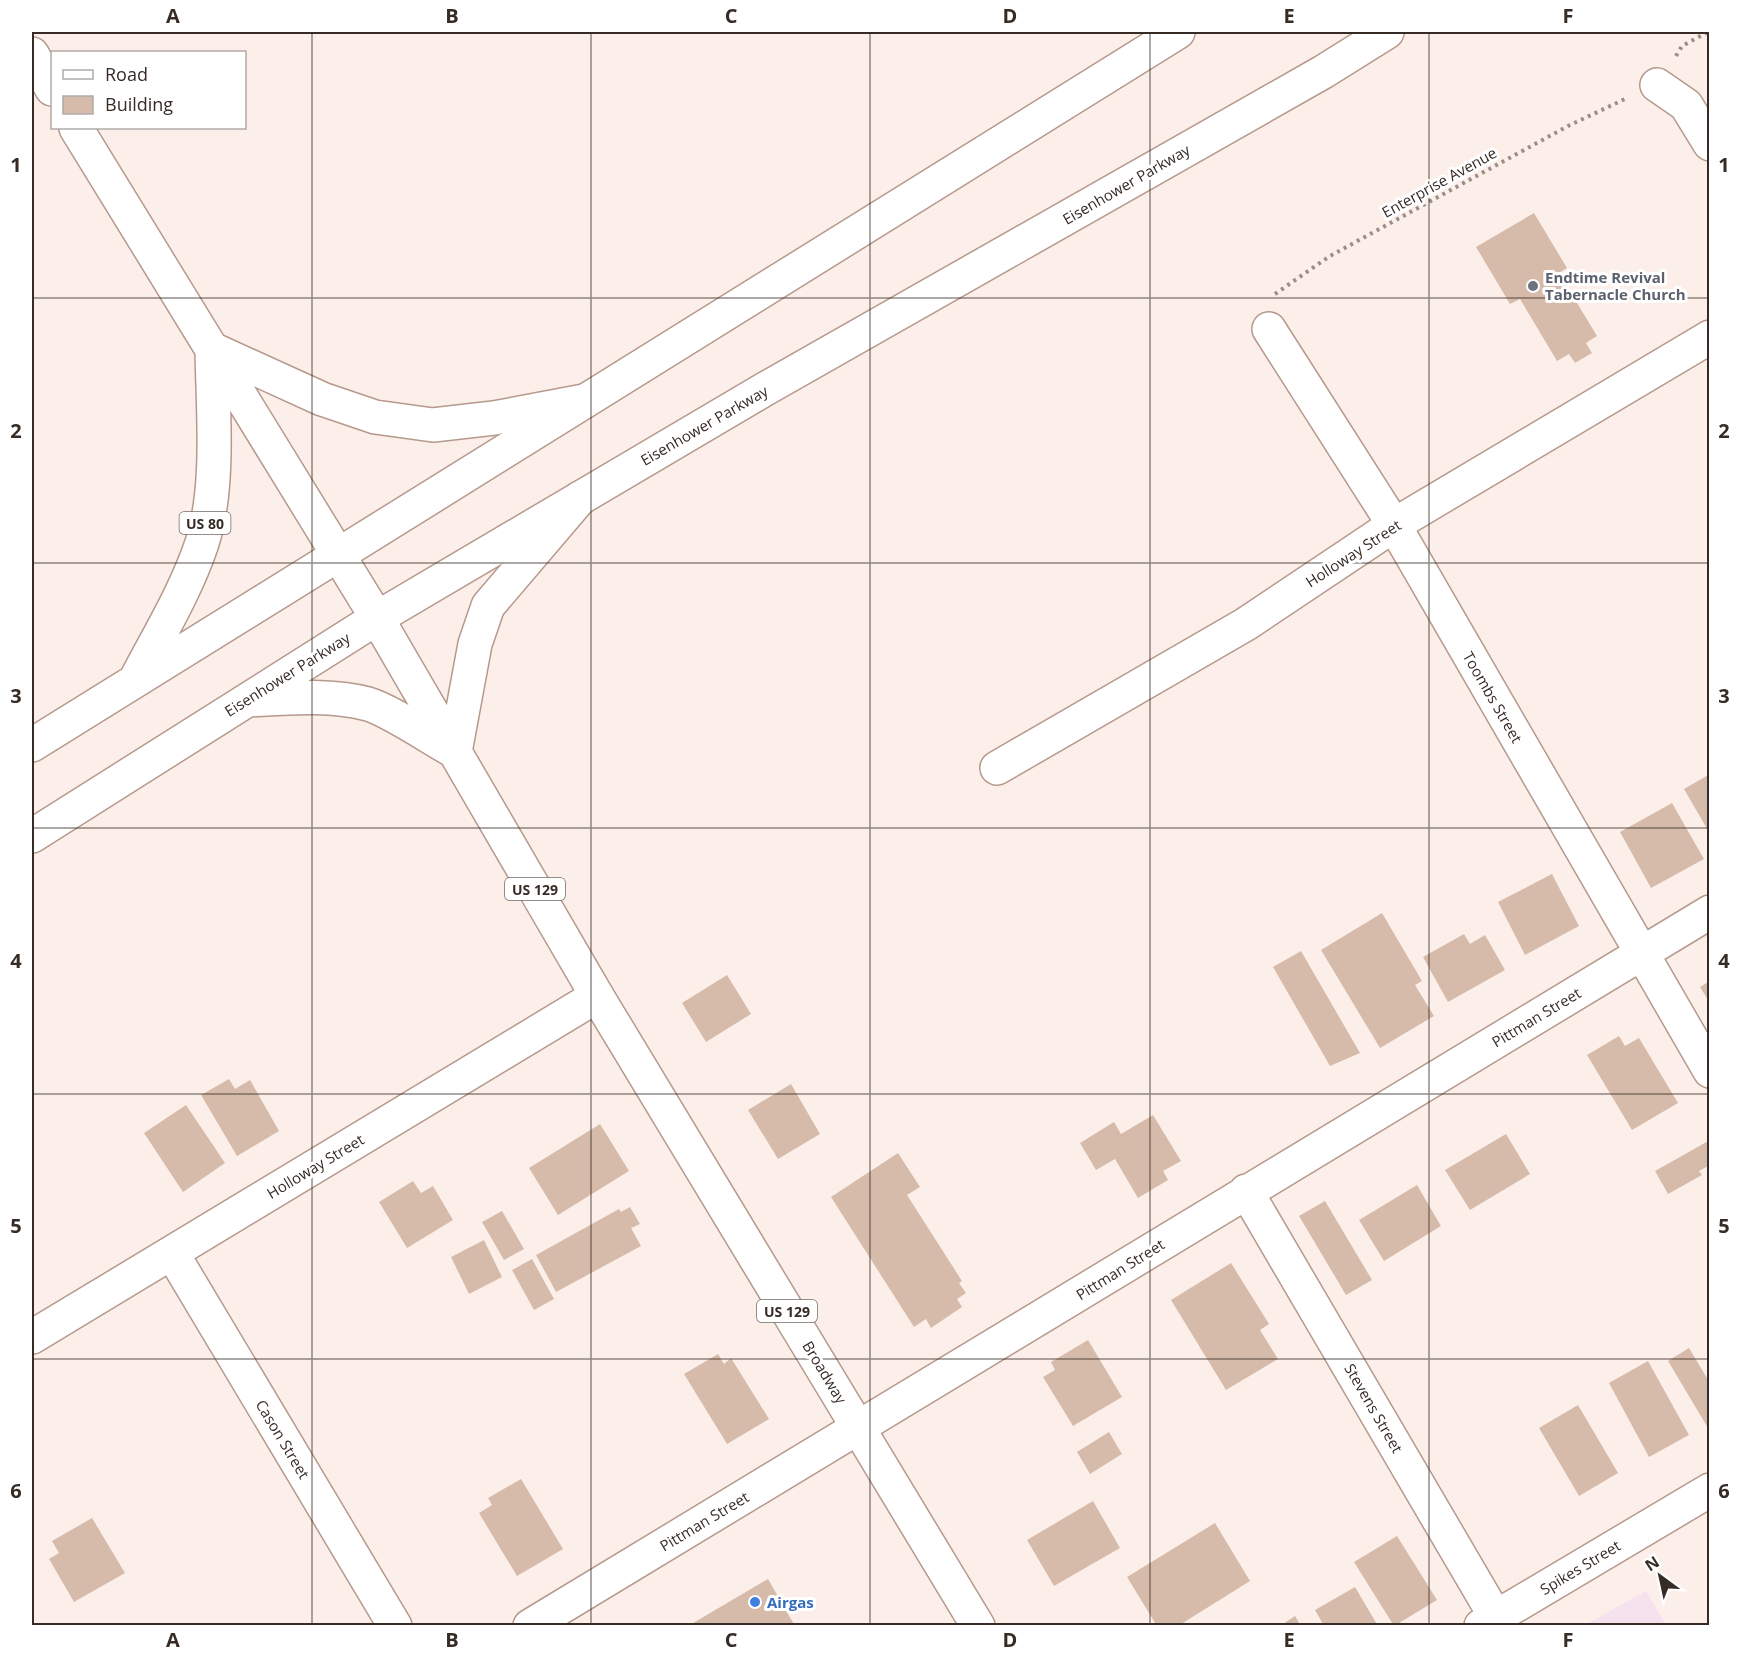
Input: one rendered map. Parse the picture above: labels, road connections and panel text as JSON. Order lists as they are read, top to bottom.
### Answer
{
  "streets": {
    "street": [
      "Eisenhower Parkway",
      "US 80",
      "Holloway Street",
      "Toombs Street",
      "US 129",
      "Pittman Street",
      "Broadway",
      "Stevens Street",
      "Cason Street",
      "Spikes Street"
    ],
    "path": ["Enterprise Avenue"]
  },
  "crossings": [
    ["Enterprise Avenue", "Toombs Street"],
    ["Eisenhower Parkway", "US 129"],
    ["Holloway Street", "Toombs Street"],
    ["Holloway Street", "US 129"],
    ["Holloway Street", "Broadway"],
    ["Holloway Street", "Cason Street"],
    ["Toombs Street", "Pittman Street"],
    ["US 129", "Broadway"],
    ["Pittman Street", "Broadway"],
    ["Pittman Street", "Stevens Street"],
    ["Stevens Street", "Spikes Street"]
  ],
  "places": ["Endtime Revival Tabernacle Church", "Airgas"],
  "legend": ["Road", "Building"],
  "north": "top left",
  "grid": {
    "columns": [
      "A",
      "B",
      "C",
      "D",
      "E",
      "F"
    ],
    "rows": [
      "1",
      "2",
      "3",
      "4",
      "5",
      "6"
    ]
  }
}
